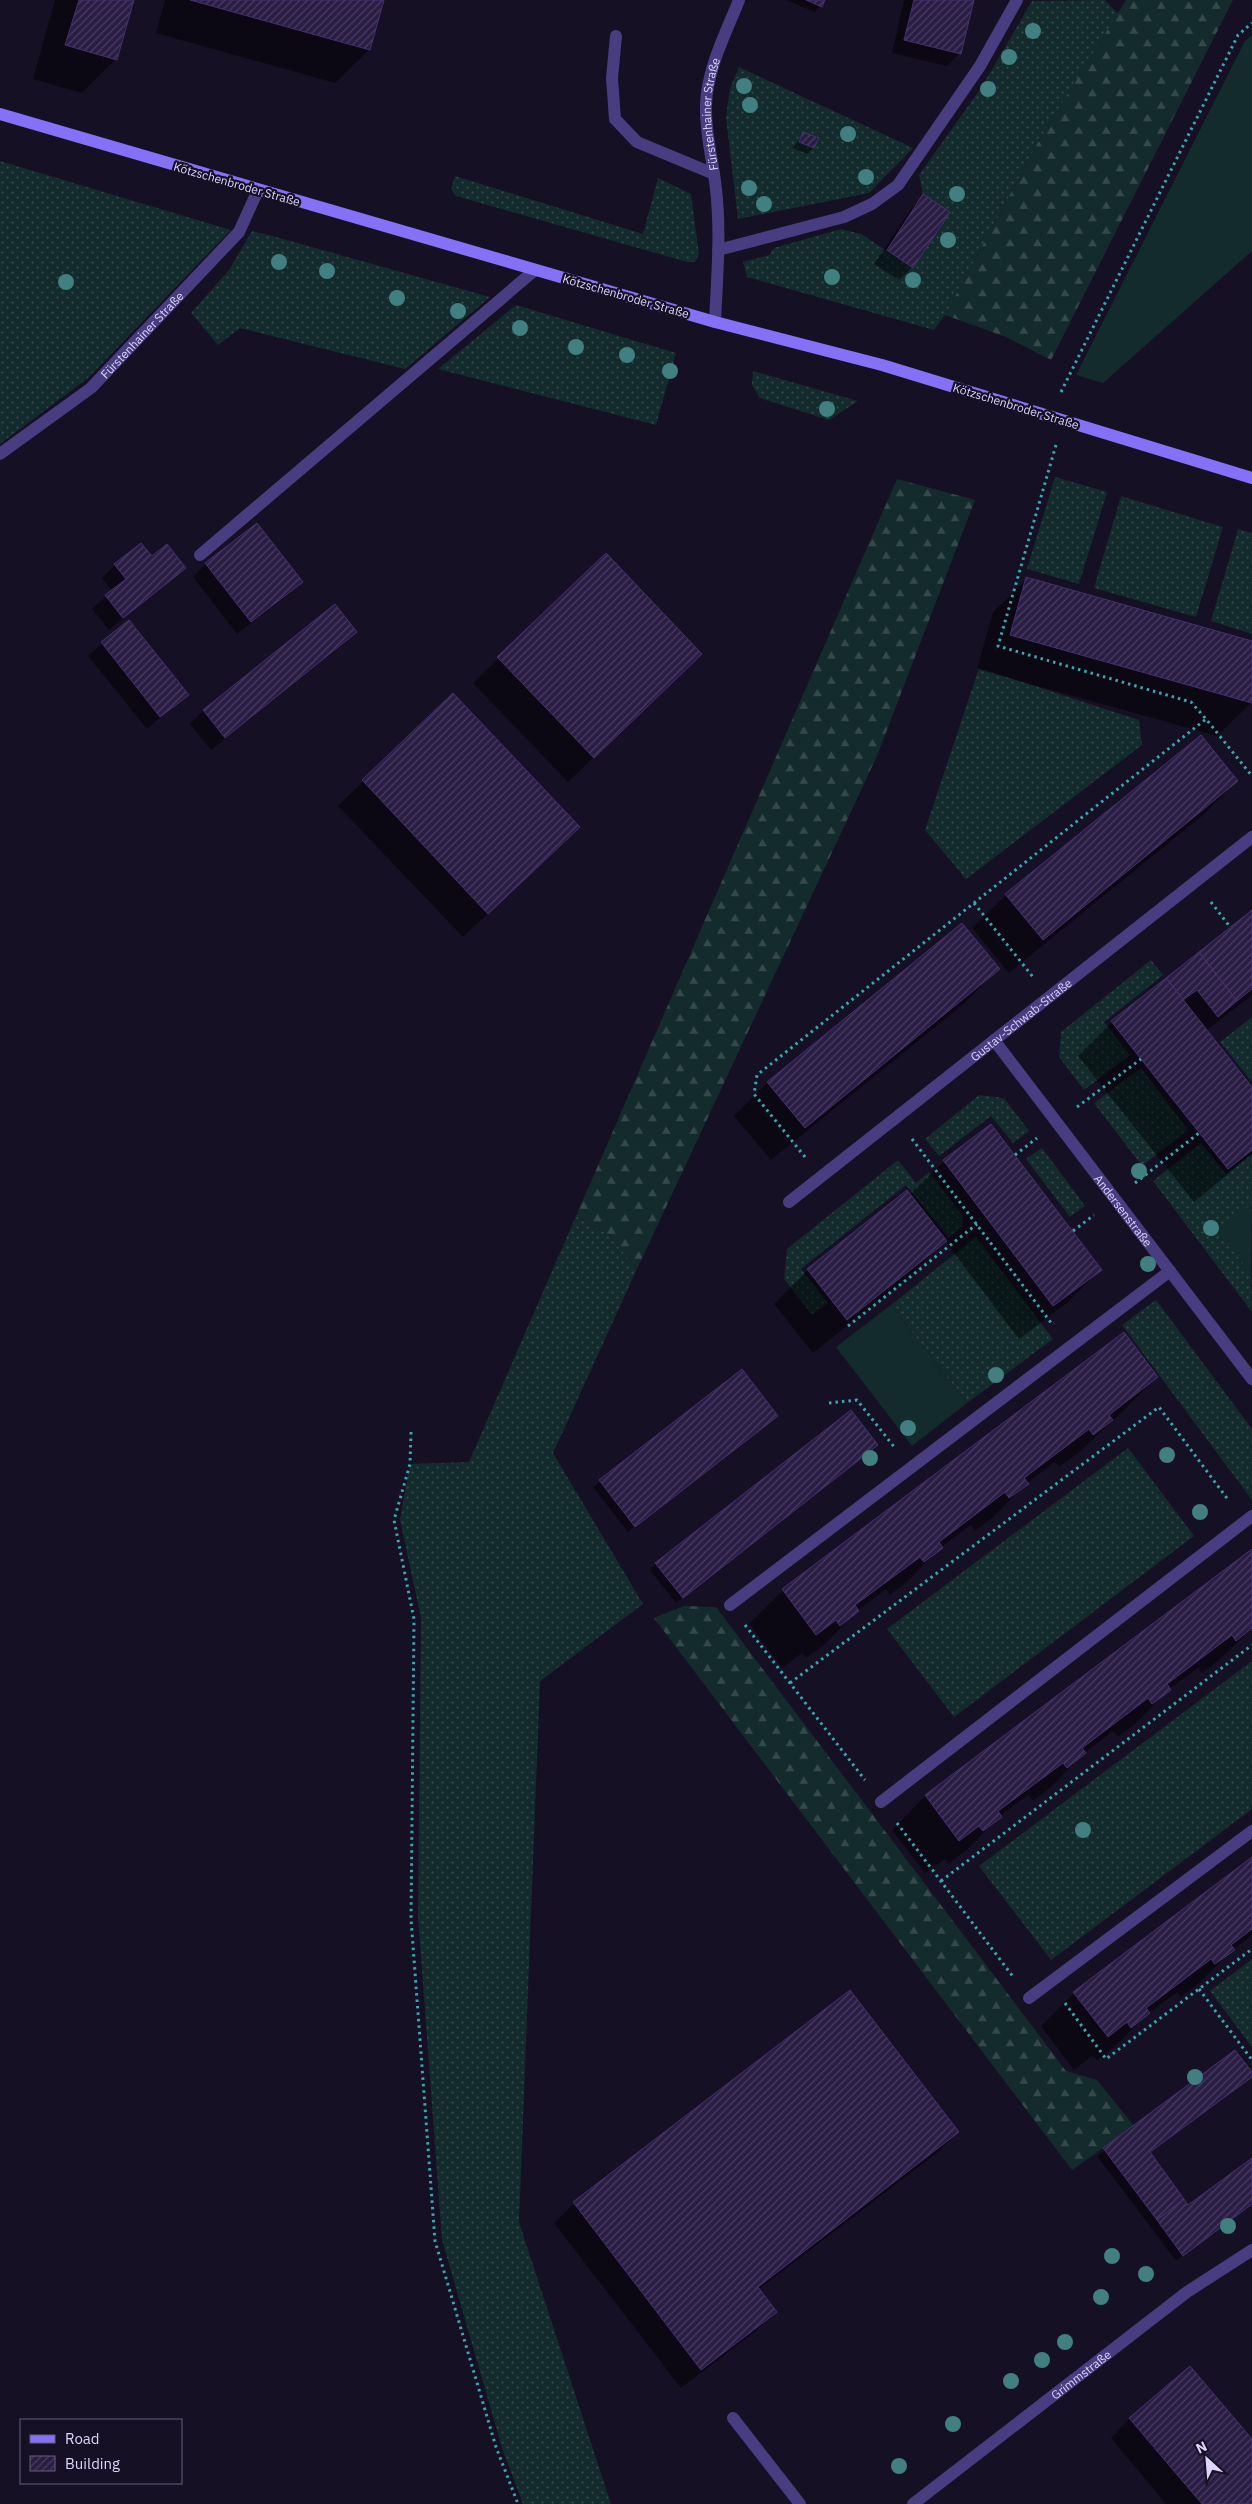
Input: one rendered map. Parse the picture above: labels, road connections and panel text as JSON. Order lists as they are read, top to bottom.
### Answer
{
  "streets": {
    "street": [
      "Fürstenhainer Straße",
      "Kötzschenbroder Straße",
      "Gustav-Schwab-Straße",
      "Andersenstraße",
      "Grimmstraße"
    ]
  },
  "crossings": [
    ["Fürstenhainer Straße", "Kötzschenbroder Straße"],
    ["Gustav-Schwab-Straße", "Andersenstraße"]
  ],
  "legend": ["Road", "Building"],
  "north": "top left"
}
